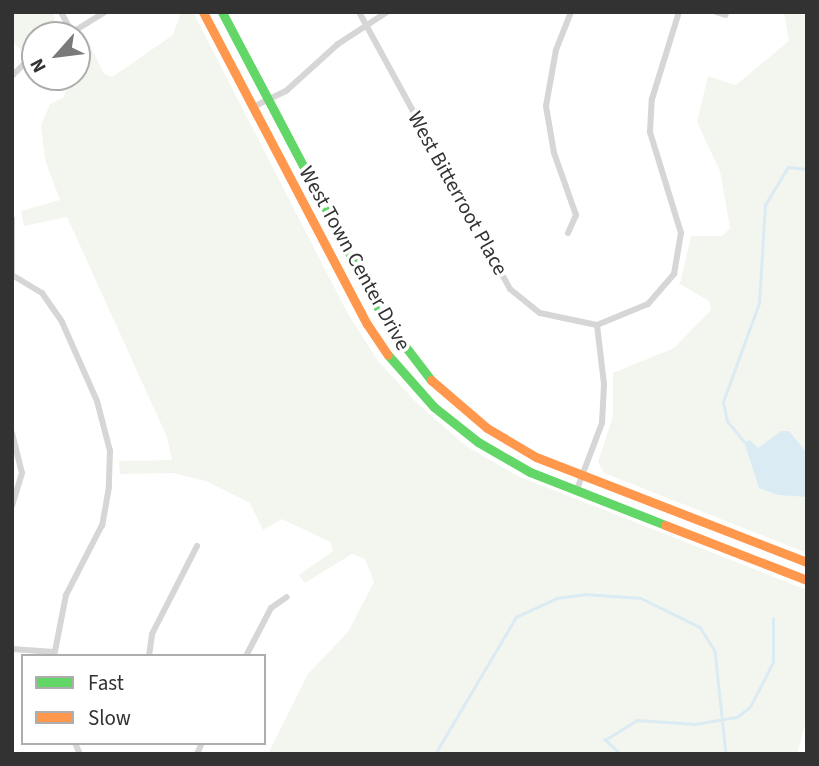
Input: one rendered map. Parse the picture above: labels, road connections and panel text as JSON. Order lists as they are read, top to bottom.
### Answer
{
  "streets": {
    "street": ["West Bitterroot Place", "West Town Center Drive"]
  },
  "legend": ["Fast", "Slow"],
  "north": "bottom left"
}
